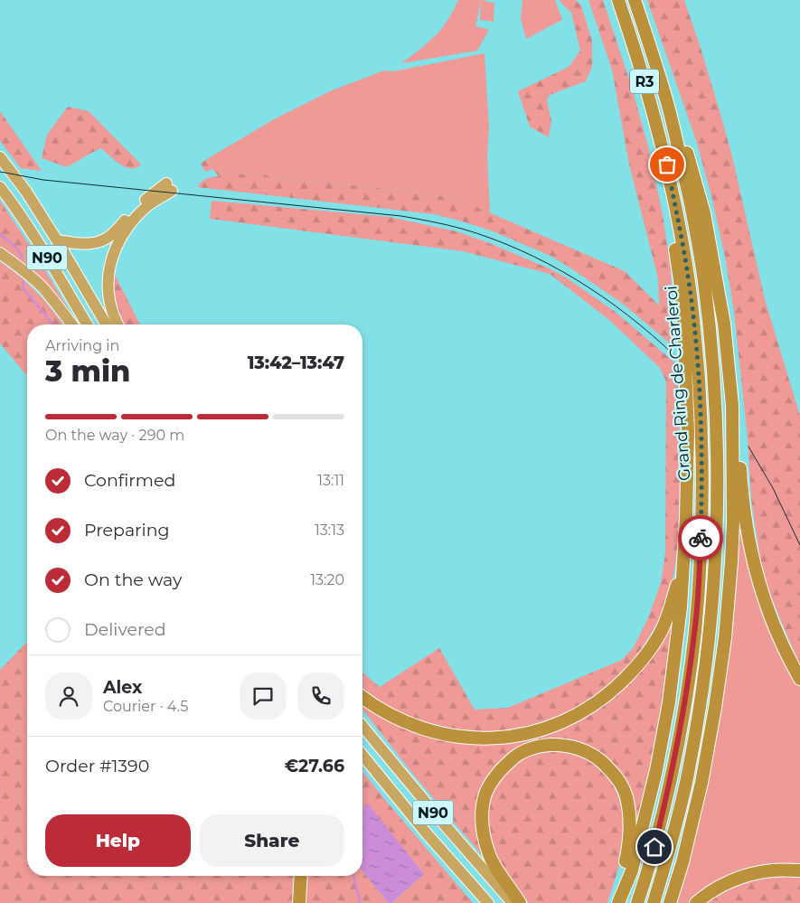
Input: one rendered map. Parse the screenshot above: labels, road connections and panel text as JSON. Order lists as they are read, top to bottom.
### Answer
{
  "streets": {
    "highway": ["R3", "N90", "Grand Ring de Charleroi"]
  },
  "page": {
    "heading": ["3 min", "Arriving in", "13:42–13:47"],
    "panel": [
      "Alex",
      "Courier · 4.5",
      "Order #1390",
      "€27.66"
    ],
    "bar": "On the way · 290 m",
    "list": [
      ["Confirmed", "13:11"],
      ["Preparing", "13:13"],
      ["On the way", "13:20"],
      "Delivered"
    ],
    "buttons": ["Help", "Share"]
  }
}
